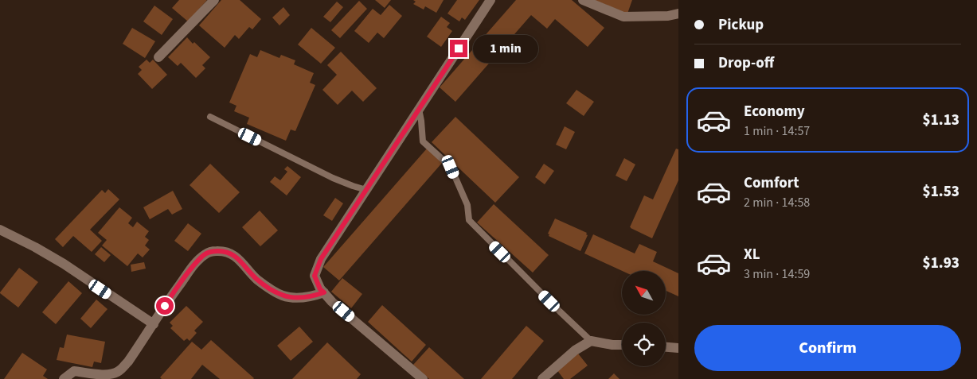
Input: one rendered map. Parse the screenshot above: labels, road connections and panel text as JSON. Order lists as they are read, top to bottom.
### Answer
{
  "north": "top left",
  "page": {
    "banner": ["Pickup", "Drop-off"],
    "bubble": "1 min",
    "list": [
      {
        "name": "Economy",
        "note": "1 min · 14:57",
        "value": "$1.13"
      },
      {
        "name": "Comfort",
        "note": "2 min · 14:58",
        "value": "$1.53"
      },
      {
        "name": "XL",
        "note": "3 min · 14:59",
        "value": "$1.93"
      }
    ],
    "buttons": "Confirm"
  }
}
